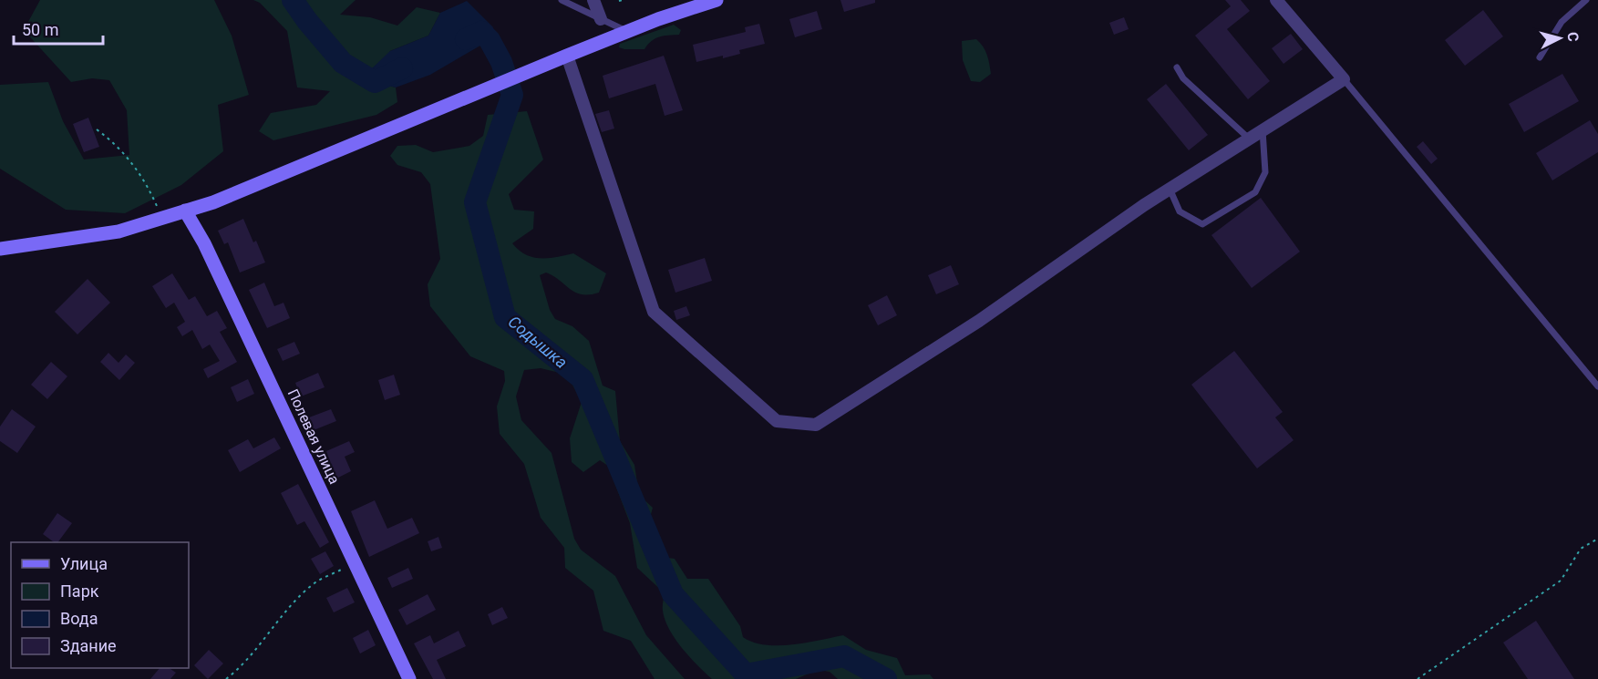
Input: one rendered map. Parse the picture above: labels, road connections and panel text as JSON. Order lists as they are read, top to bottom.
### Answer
{
  "streets": {
    "street": ["Полевая улица"]
  },
  "water": ["Содышка"],
  "legend": [
    "Улица",
    "Парк",
    "Вода",
    "Здание"
  ],
  "scale_bar": "50 m",
  "north": "right"
}
